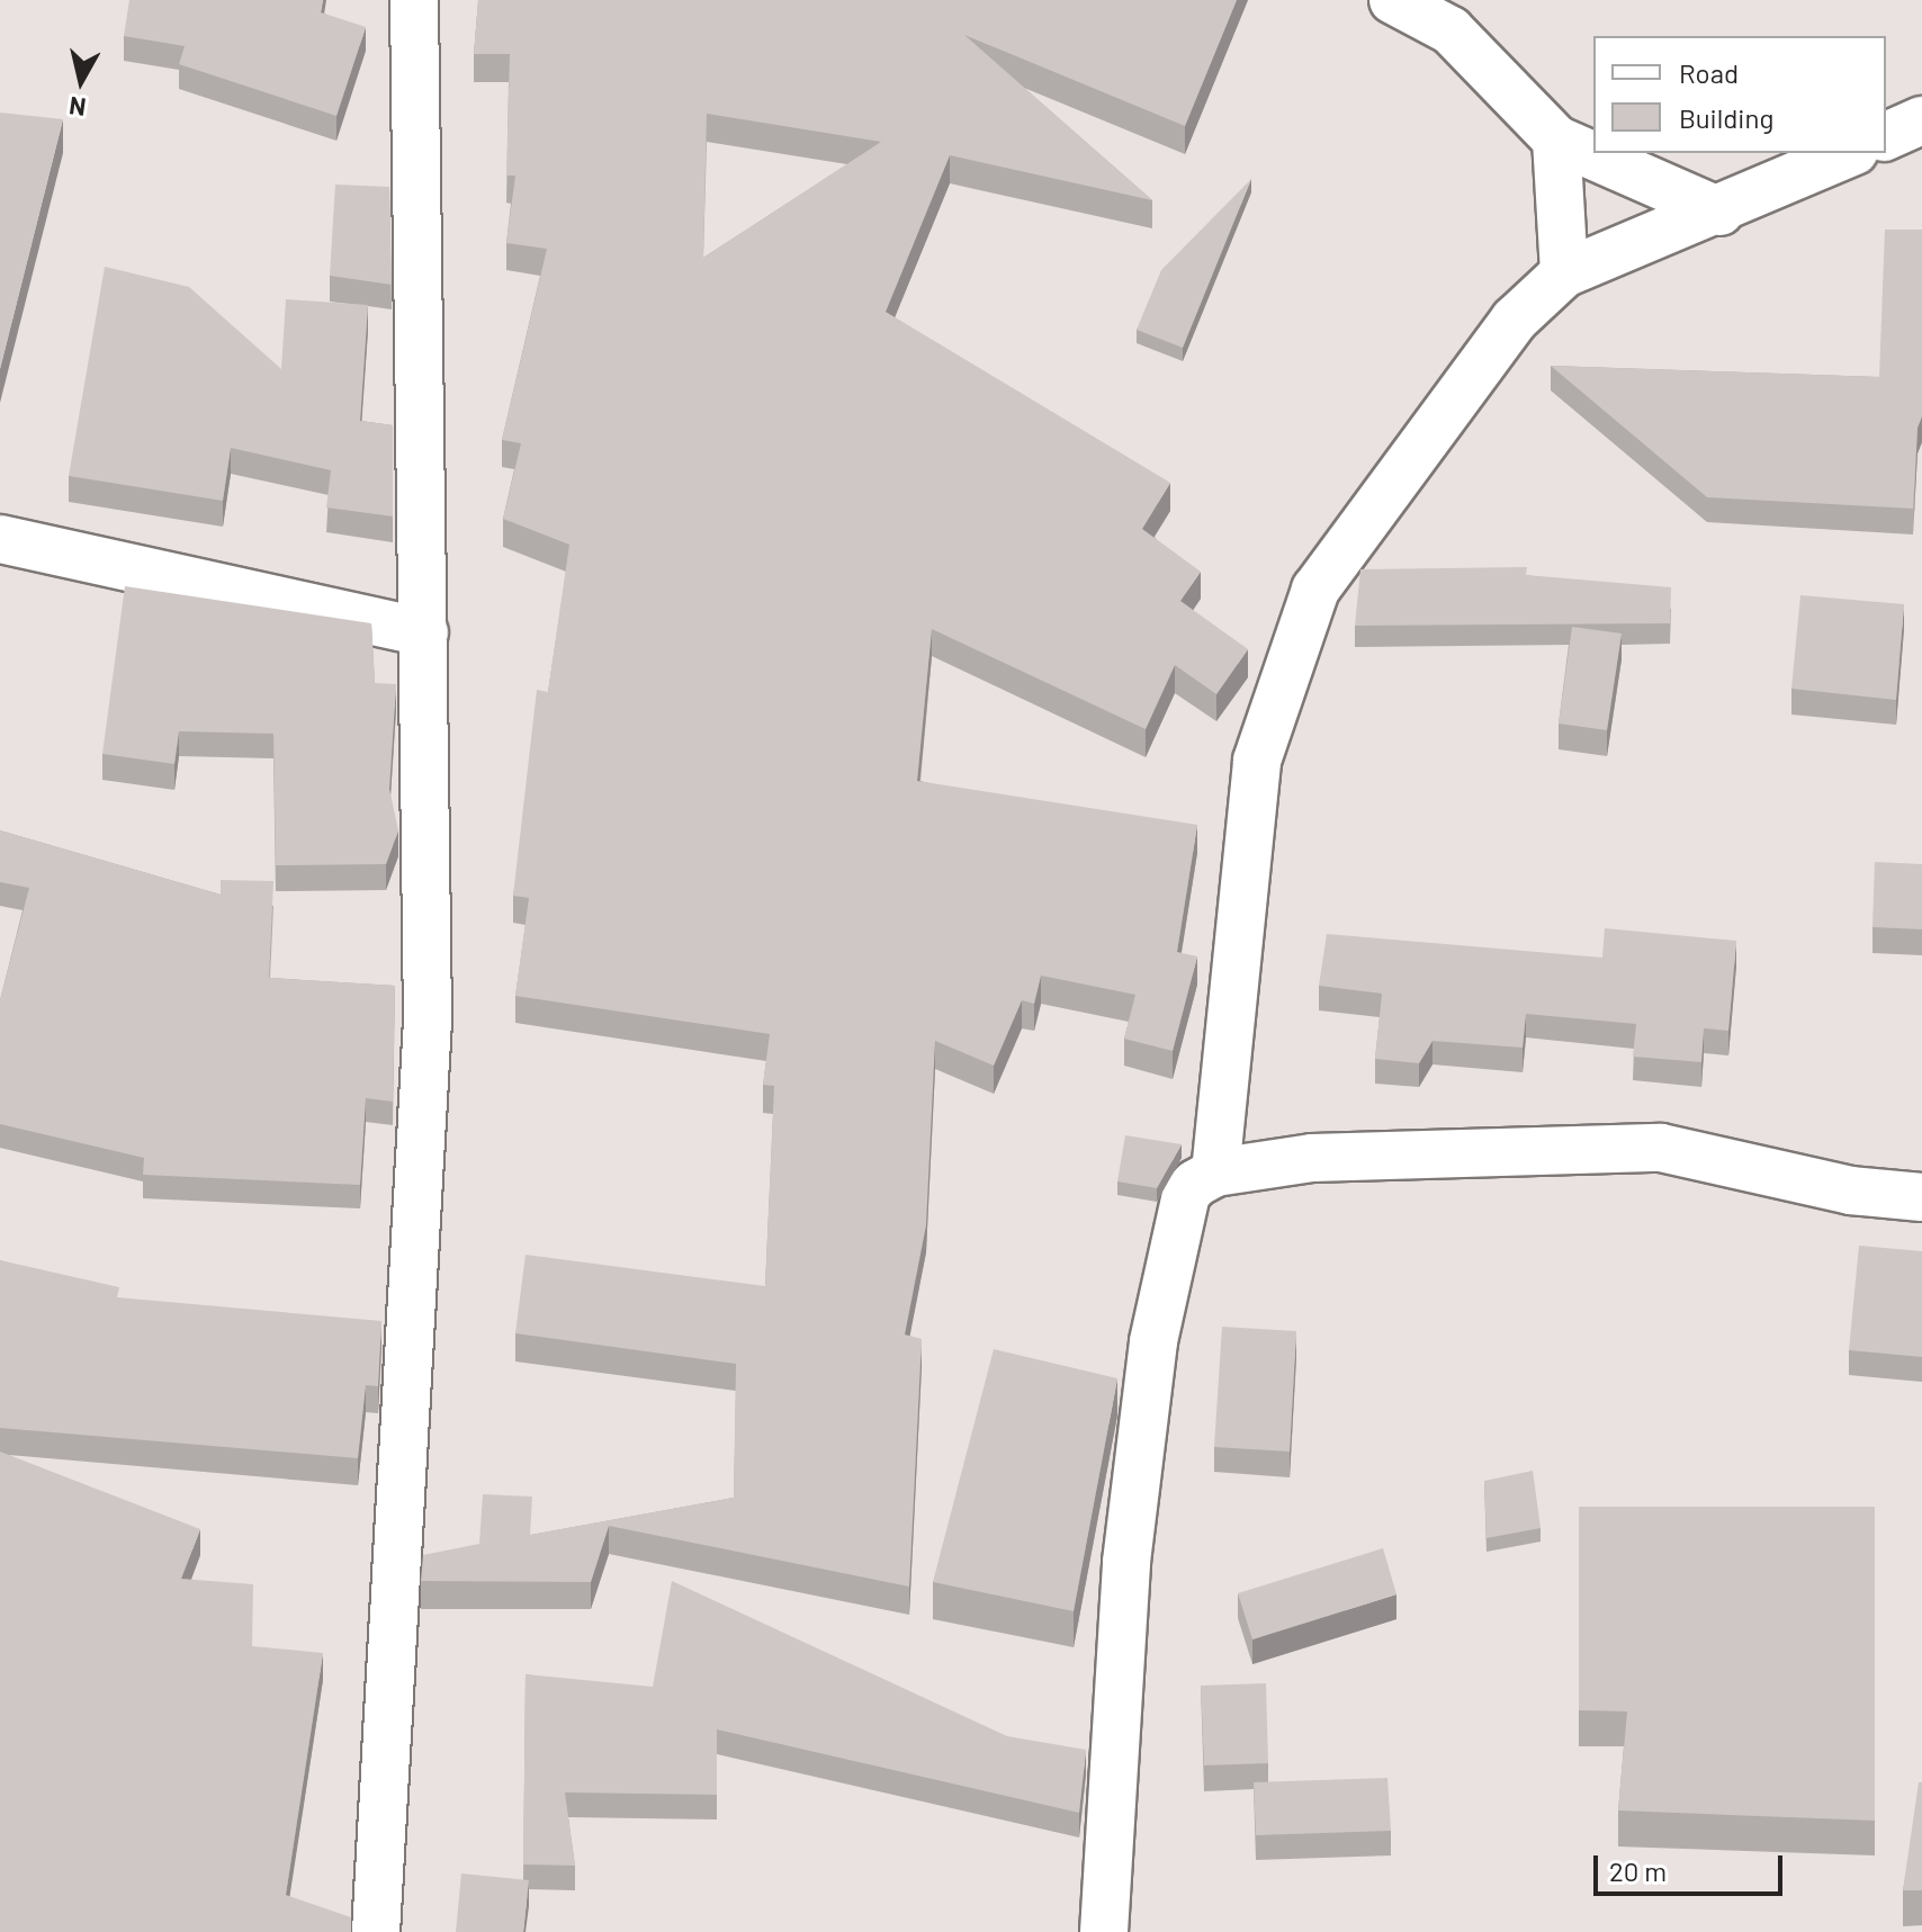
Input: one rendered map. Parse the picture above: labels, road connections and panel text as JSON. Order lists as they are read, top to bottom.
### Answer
{
  "legend": ["Road", "Building"],
  "scale_bar": "20 m",
  "north": "bottom"
}
